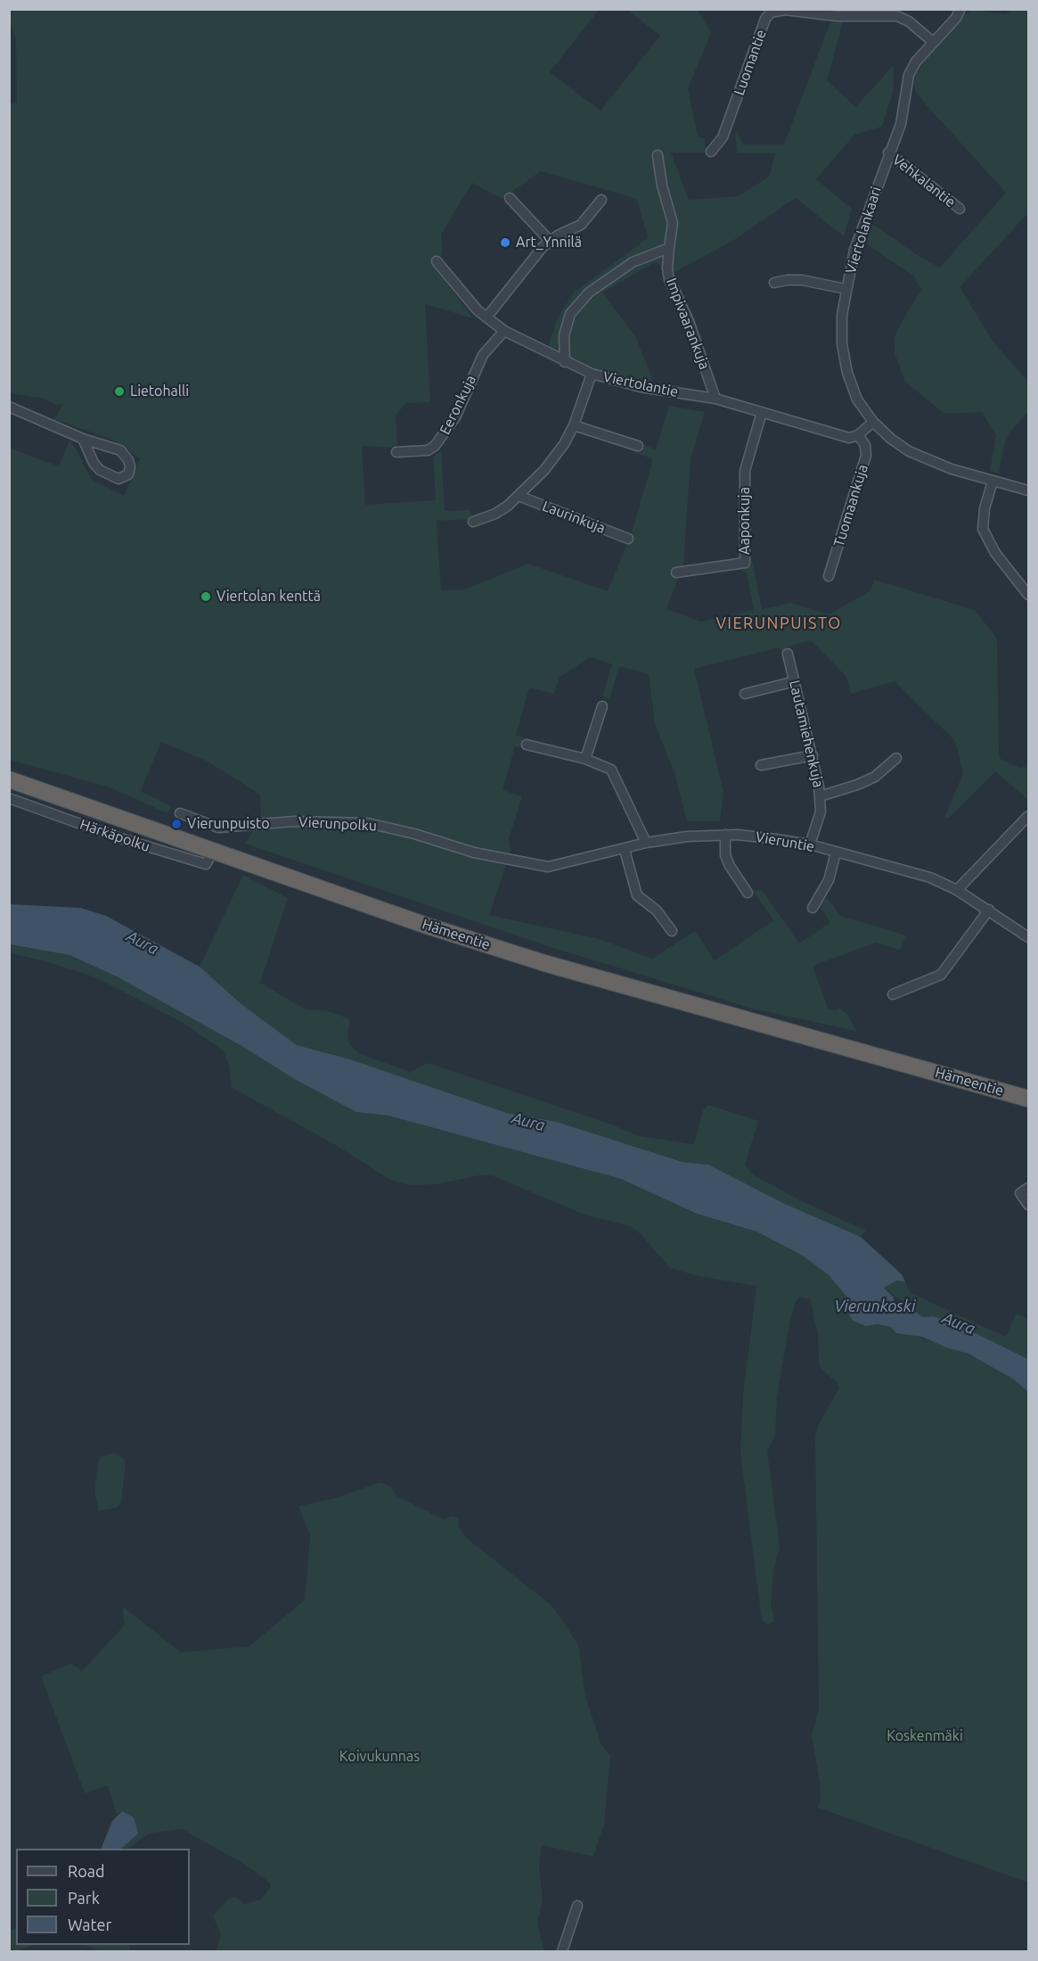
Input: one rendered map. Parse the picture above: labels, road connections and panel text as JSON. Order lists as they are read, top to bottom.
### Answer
{
  "streets": {
    "highway": ["Hämeentie"],
    "street": [
      "Luomantie",
      "Vehkalantie",
      "Viertolankaari",
      "Impivaarankuja",
      "Viertolantie",
      "Eeronkuja",
      "Tuomaankuja",
      "Laurinkuja",
      "Aaponkuja",
      "Lautamiehenkuja",
      "Vierunpolku",
      "Härkäpolku",
      "Vieruntie"
    ]
  },
  "crossings": [
    ["Luomantie", "Viertolankaari"],
    ["Vehkalantie", "Viertolankaari"],
    ["Impivaarankuja", "Viertolantie"],
    ["Viertolantie", "Eeronkuja"],
    ["Viertolantie", "Tuomaankuja"],
    ["Viertolantie", "Aaponkuja"],
    ["Lautamiehenkuja", "Vieruntie"],
    ["Vierunpolku", "Vieruntie"],
    ["Härkäpolku", "Hämeentie"]
  ],
  "districts": ["VIERUNPUISTO"],
  "water": ["Aura", "Vierunkoski"],
  "parks": ["Koskenmäki", "Koivukunnas"],
  "places": [
    "Art_Ynnilä",
    "Lietohalli",
    "Viertolan kenttä",
    "Vierunpuisto"
  ],
  "legend": ["Road", "Park", "Water"]
}
